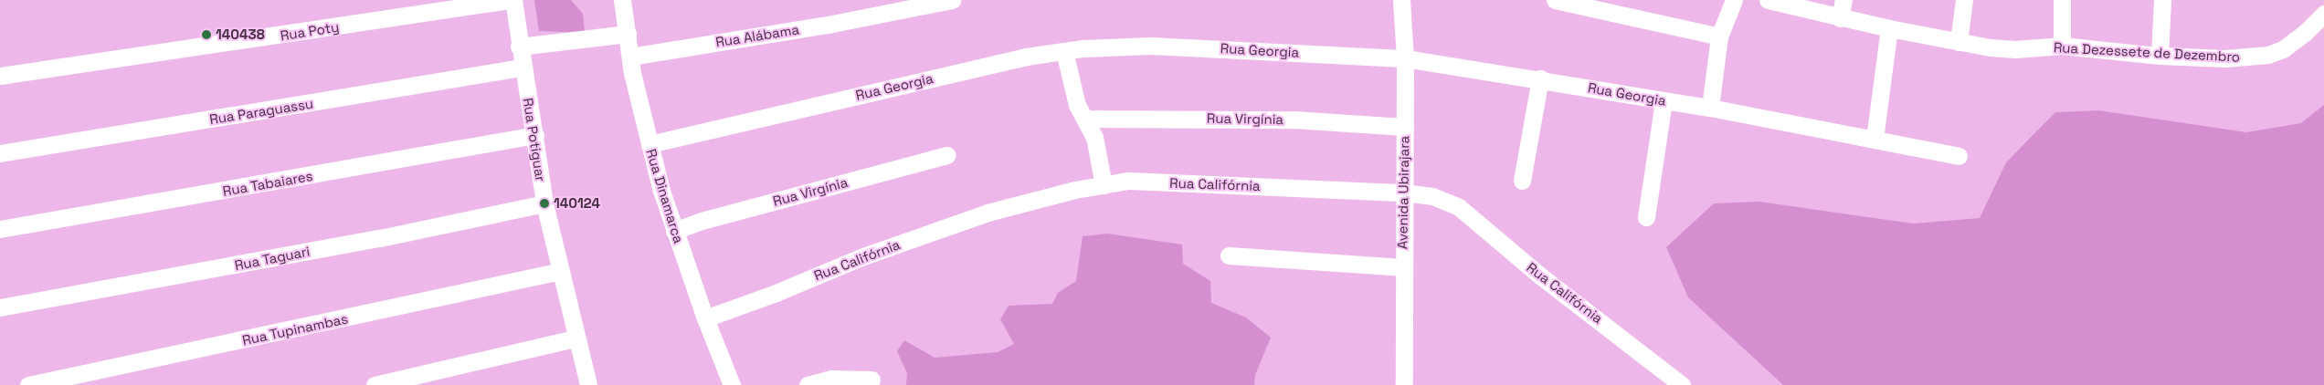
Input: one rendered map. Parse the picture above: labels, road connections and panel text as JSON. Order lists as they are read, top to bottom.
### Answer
{
  "streets": {
    "street": [
      "Rua Poty",
      "Rua Alábama",
      "Rua Georgia",
      "Rua Dezessete de Dezembro",
      "Rua Paraguassu",
      "Rua Virgínia",
      "Rua Potiguar",
      "Rua Tabaiares",
      "Rua Califórnia",
      "Avenida Ubirajara",
      "Rua Dinamarca",
      "Rua Taguari",
      "Rua Tupinambas"
    ]
  },
  "crossings": [
    ["Rua Alábama", "Rua Dinamarca"],
    ["Rua Georgia", "Avenida Ubirajara"],
    ["Rua Georgia", "Rua Dinamarca"],
    ["Rua Paraguassu", "Rua Potiguar"],
    ["Rua Virgínia", "Avenida Ubirajara"],
    ["Rua Virgínia", "Rua Dinamarca"],
    ["Rua Potiguar", "Rua Tabaiares"],
    ["Rua Potiguar", "Rua Taguari"],
    ["Rua Potiguar", "Rua Tupinambas"],
    ["Rua Califórnia", "Avenida Ubirajara"],
    ["Rua Califórnia", "Rua Dinamarca"]
  ],
  "places": ["140438", "140124"]
}
